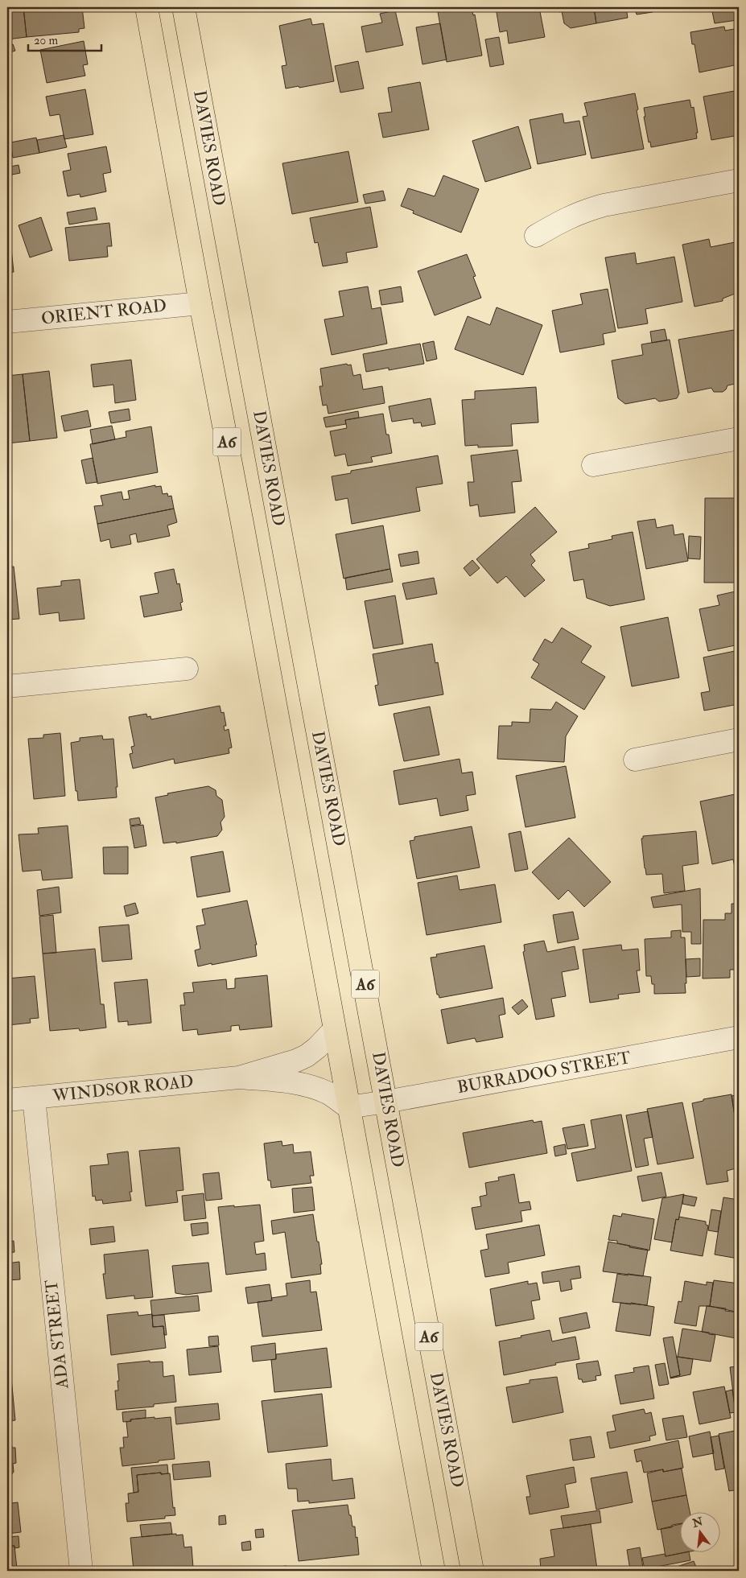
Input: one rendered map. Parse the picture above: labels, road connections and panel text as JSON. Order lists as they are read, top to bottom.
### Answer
{
  "streets": {
    "highway": ["DAVIES ROAD", "A6"],
    "street": [
      "ORIENT ROAD",
      "BURRADOO STREET",
      "WINDSOR ROAD",
      "ADA STREET"
    ]
  },
  "crossings": [
    ["DAVIES ROAD", "ORIENT ROAD"],
    ["DAVIES ROAD", "BURRADOO STREET"],
    ["DAVIES ROAD", "WINDSOR ROAD"],
    ["BURRADOO STREET", "WINDSOR ROAD"],
    ["WINDSOR ROAD", "ADA STREET"]
  ],
  "scale_bar": "20 m",
  "north": "top"
}
